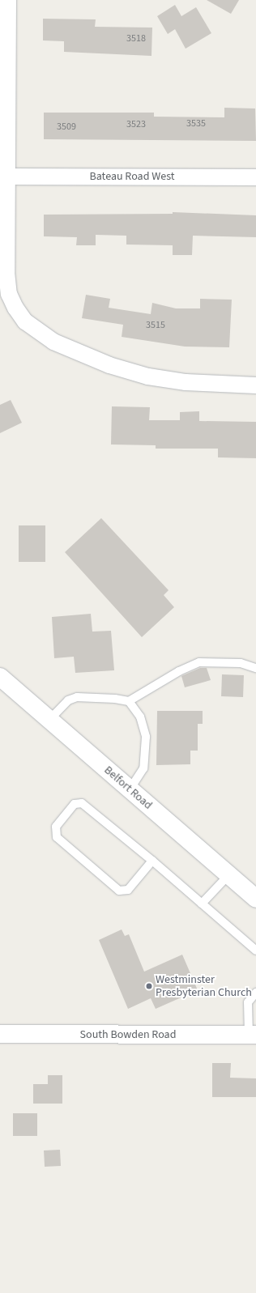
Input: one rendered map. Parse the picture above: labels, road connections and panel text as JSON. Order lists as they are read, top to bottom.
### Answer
{
  "streets": {
    "street": ["Bateau Road West", "Belfort Road", "South Bowden Road"]
  },
  "places": ["Westminster Presbyterian Church"],
  "house_numbers": [
    "3518",
    "3535",
    "3523",
    "3509",
    "3515"
  ]
}
